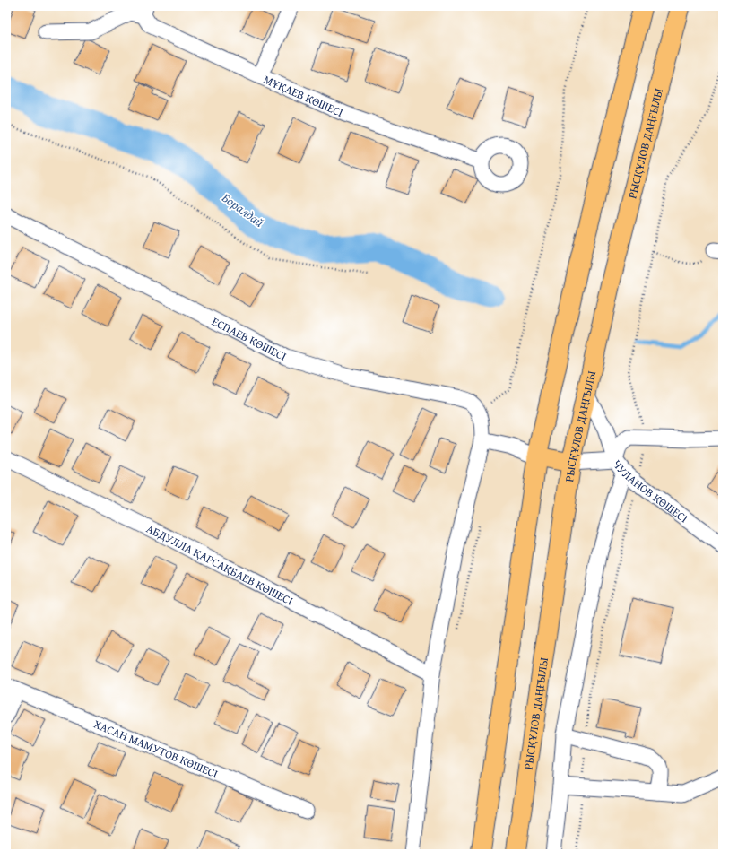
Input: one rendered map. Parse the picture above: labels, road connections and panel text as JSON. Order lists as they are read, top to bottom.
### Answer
{
  "streets": {
    "main road": ["РЫСҚҰЛОВ ДАҢҒЫЛЫ"],
    "street": [
      "МҰҚАЕВ КӨШЕСІ",
      "ЕСПАЕВ КӨШЕСІ",
      "ЧУЛАНОВ КӨШЕСІ",
      "АБДУЛЛА ҚАРСАҚБАЕВ КӨШЕСІ",
      "ХАСАН МАМУТОВ КӨШЕСІ"
    ]
  },
  "crossings": [
    ["РЫСҚҰЛОВ ДАҢҒЫЛЫ", "ЧУЛАНОВ КӨШЕСІ"],
    ["ЕСПАЕВ КӨШЕСІ", "АБДУЛЛА ҚАРСАҚБАЕВ КӨШЕСІ"]
  ],
  "water": ["Боралдай"]
}
